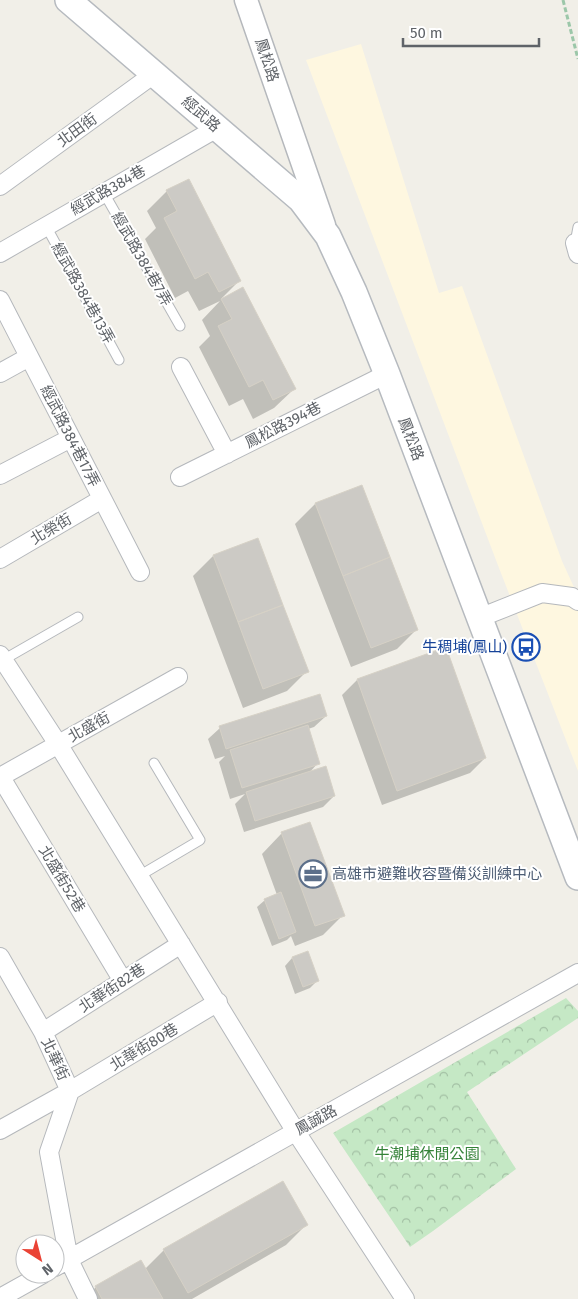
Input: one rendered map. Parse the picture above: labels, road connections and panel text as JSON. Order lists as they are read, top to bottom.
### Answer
{
  "streets": {
    "main road": ["鳳松路", "經武路"],
    "street": [
      "北田街",
      "經武路384巷",
      "鳳松路394巷",
      "經武路384巷17弄",
      "北榮街",
      "北盛街",
      "北盛街52巷",
      "北華街82巷",
      "北華街80巷",
      "北華街",
      "鳳誠路"
    ],
    "lane": ["經武路384巷7弄", "經武路384巷13弄"]
  },
  "crossings": [
    ["鳳松路", "經武路"],
    ["鳳松路", "鳳松路394巷"],
    ["經武路", "北田街"],
    ["經武路", "經武路384巷"],
    ["經武路384巷", "經武路384巷7弄"],
    ["經武路384巷", "經武路384巷13弄"],
    ["經武路384巷17弄", "北榮街"],
    ["北盛街", "北盛街52巷"],
    ["北盛街52巷", "北華街82巷"],
    ["北華街82巷", "北華街"],
    ["北華街80巷", "北華街"]
  ],
  "parks": ["牛潮埔休閒公園"],
  "places": {
    "bus stop": ["牛稠埔(鳳山)"],
    "office": ["高雄市避難收容暨備災訓練中心"]
  },
  "scale_bar": "50 m",
  "north": "bottom right"
}
